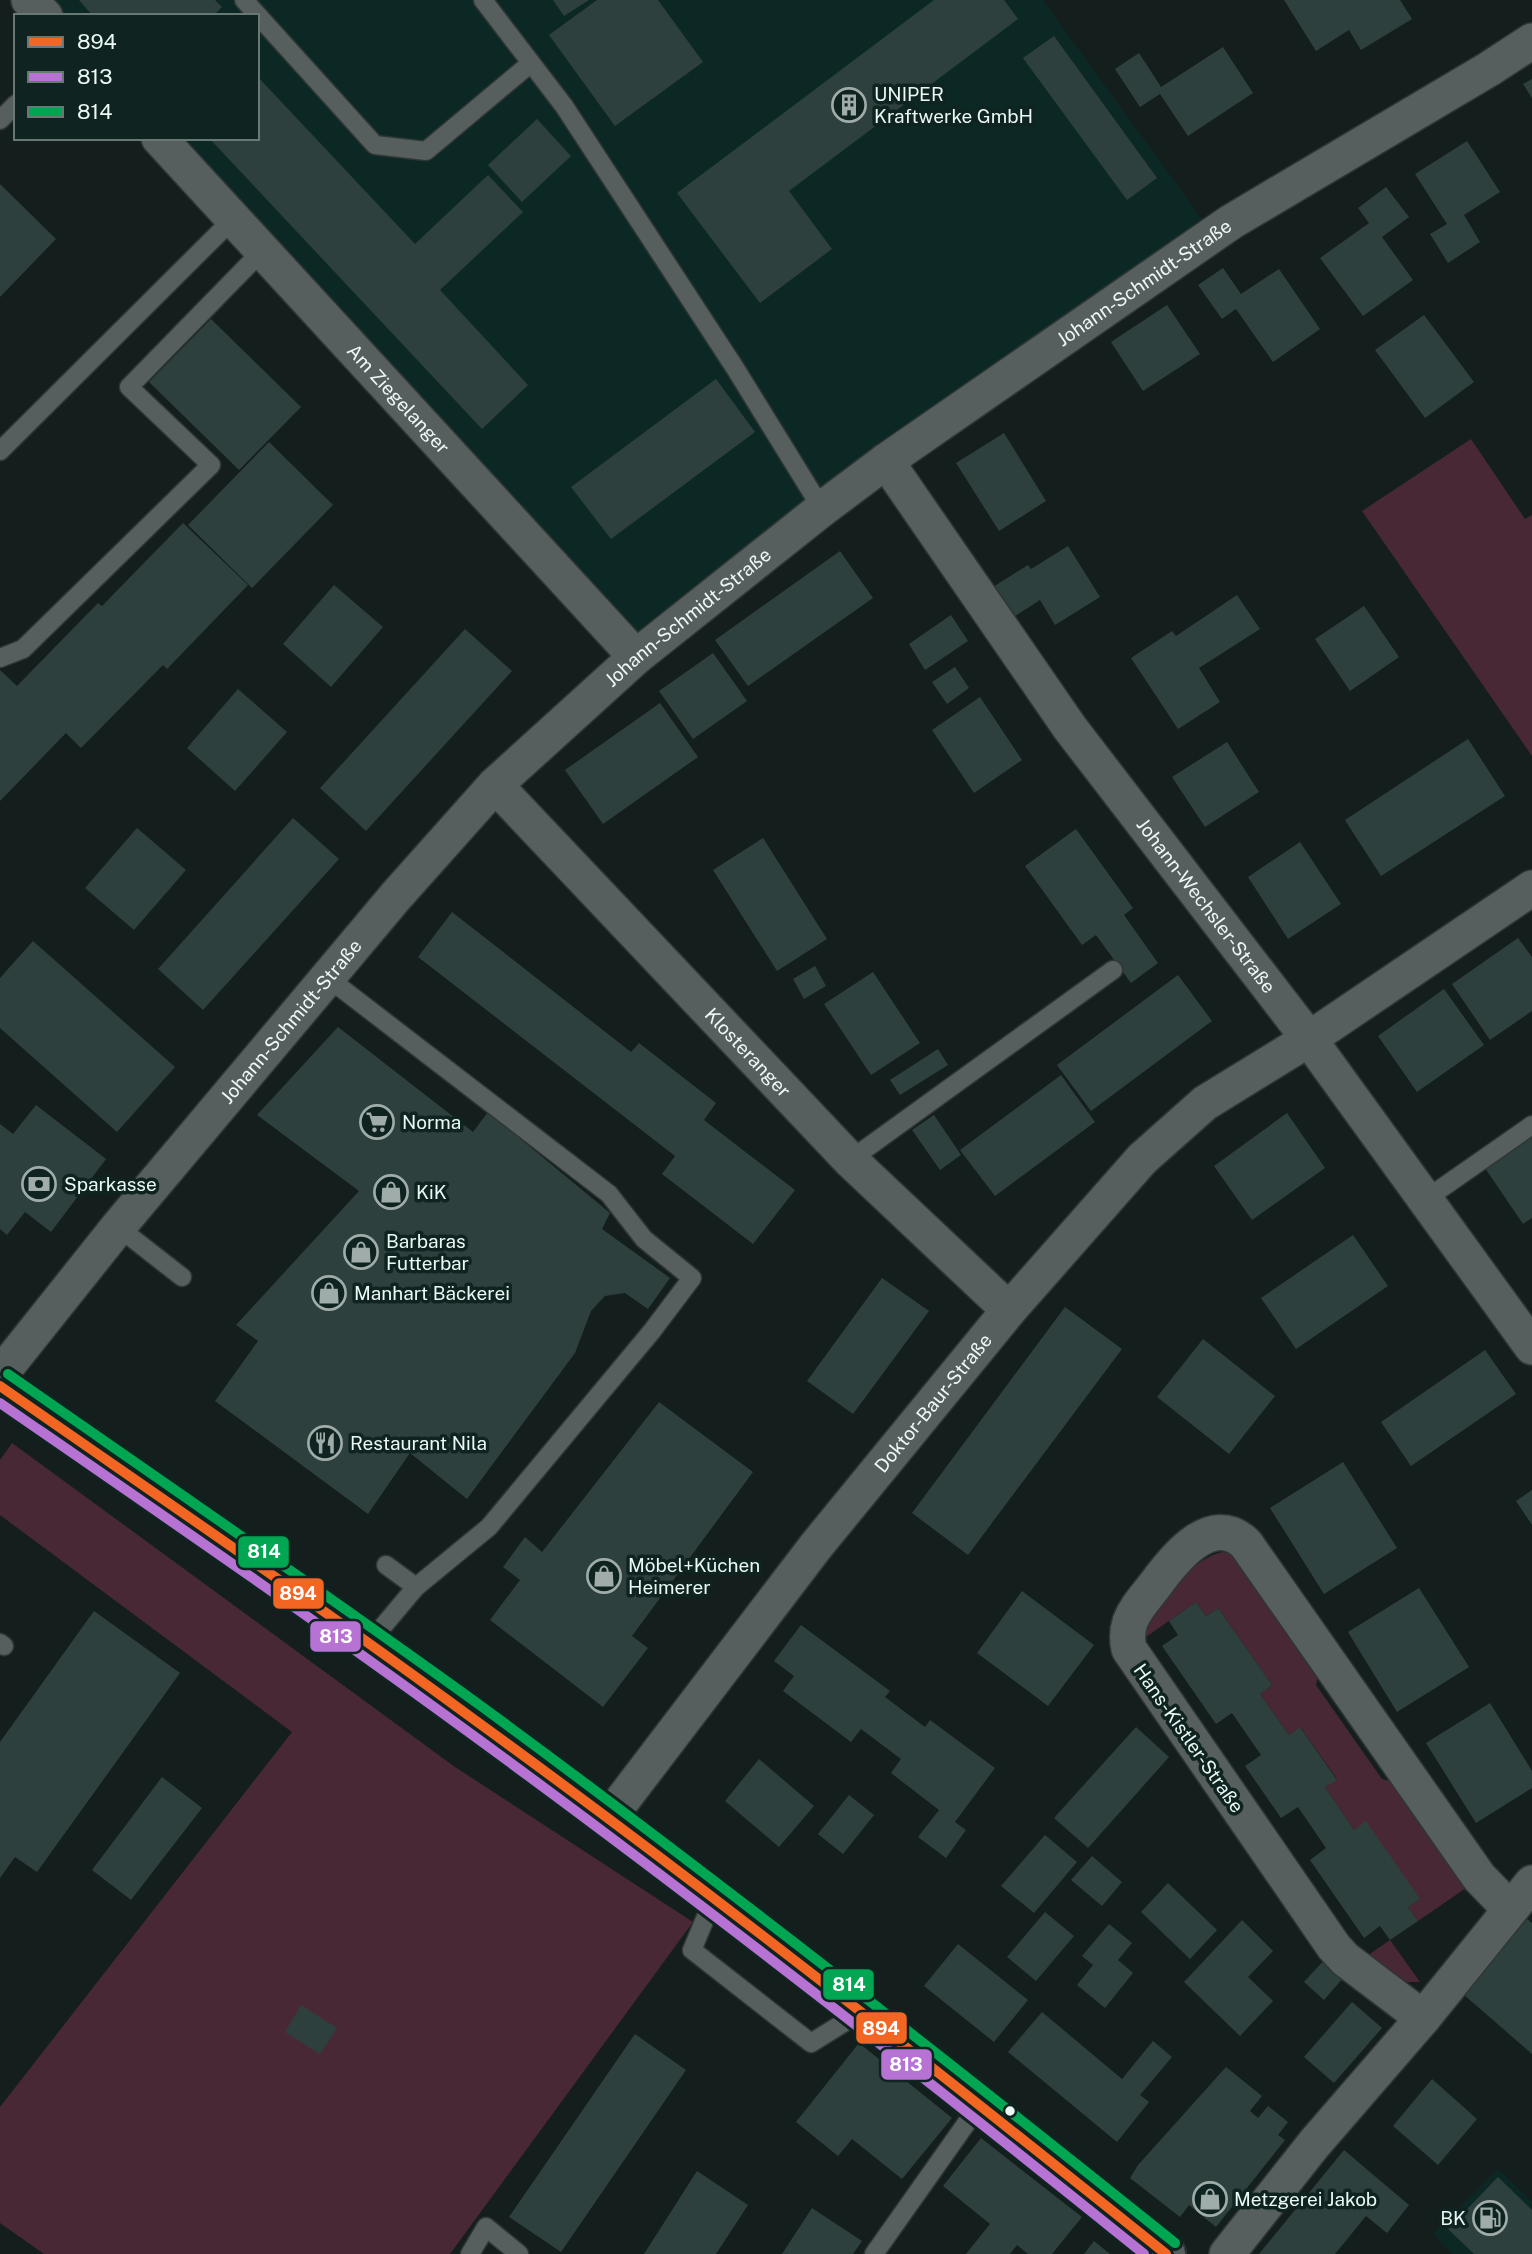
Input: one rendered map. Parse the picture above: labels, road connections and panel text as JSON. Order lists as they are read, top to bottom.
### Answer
{
  "streets": {
    "street": [
      "Johann-Schmidt-Straße",
      "Am Ziegelanger",
      "Johann-Wechsler-Straße",
      "Klosteranger",
      "Doktor-Baur-Straße",
      "Hans-Kistler-Straße"
    ]
  },
  "crossings": [
    ["Johann-Schmidt-Straße", "Am Ziegelanger"],
    ["Johann-Schmidt-Straße", "Johann-Wechsler-Straße"],
    ["Johann-Schmidt-Straße", "Klosteranger"],
    ["Johann-Wechsler-Straße", "Doktor-Baur-Straße"],
    ["Klosteranger", "Doktor-Baur-Straße"]
  ],
  "places": {
    "building": ["UNIPER Kraftwerke GmbH"],
    "supermarket": ["Norma"],
    "bank": ["Sparkasse"],
    "shop": [
      "KiK",
      "Barbaras Futterbar",
      "Manhart Bäckerei",
      "Möbel+Küchen Heimerer",
      "Metzgerei Jakob"
    ],
    "restaurant": ["Restaurant Nila"],
    "fuel station": ["BK"]
  },
  "lines": ["transit line 814", "transit line 894", "transit line 813"],
  "legend": ["894", "813", "814"]
}
